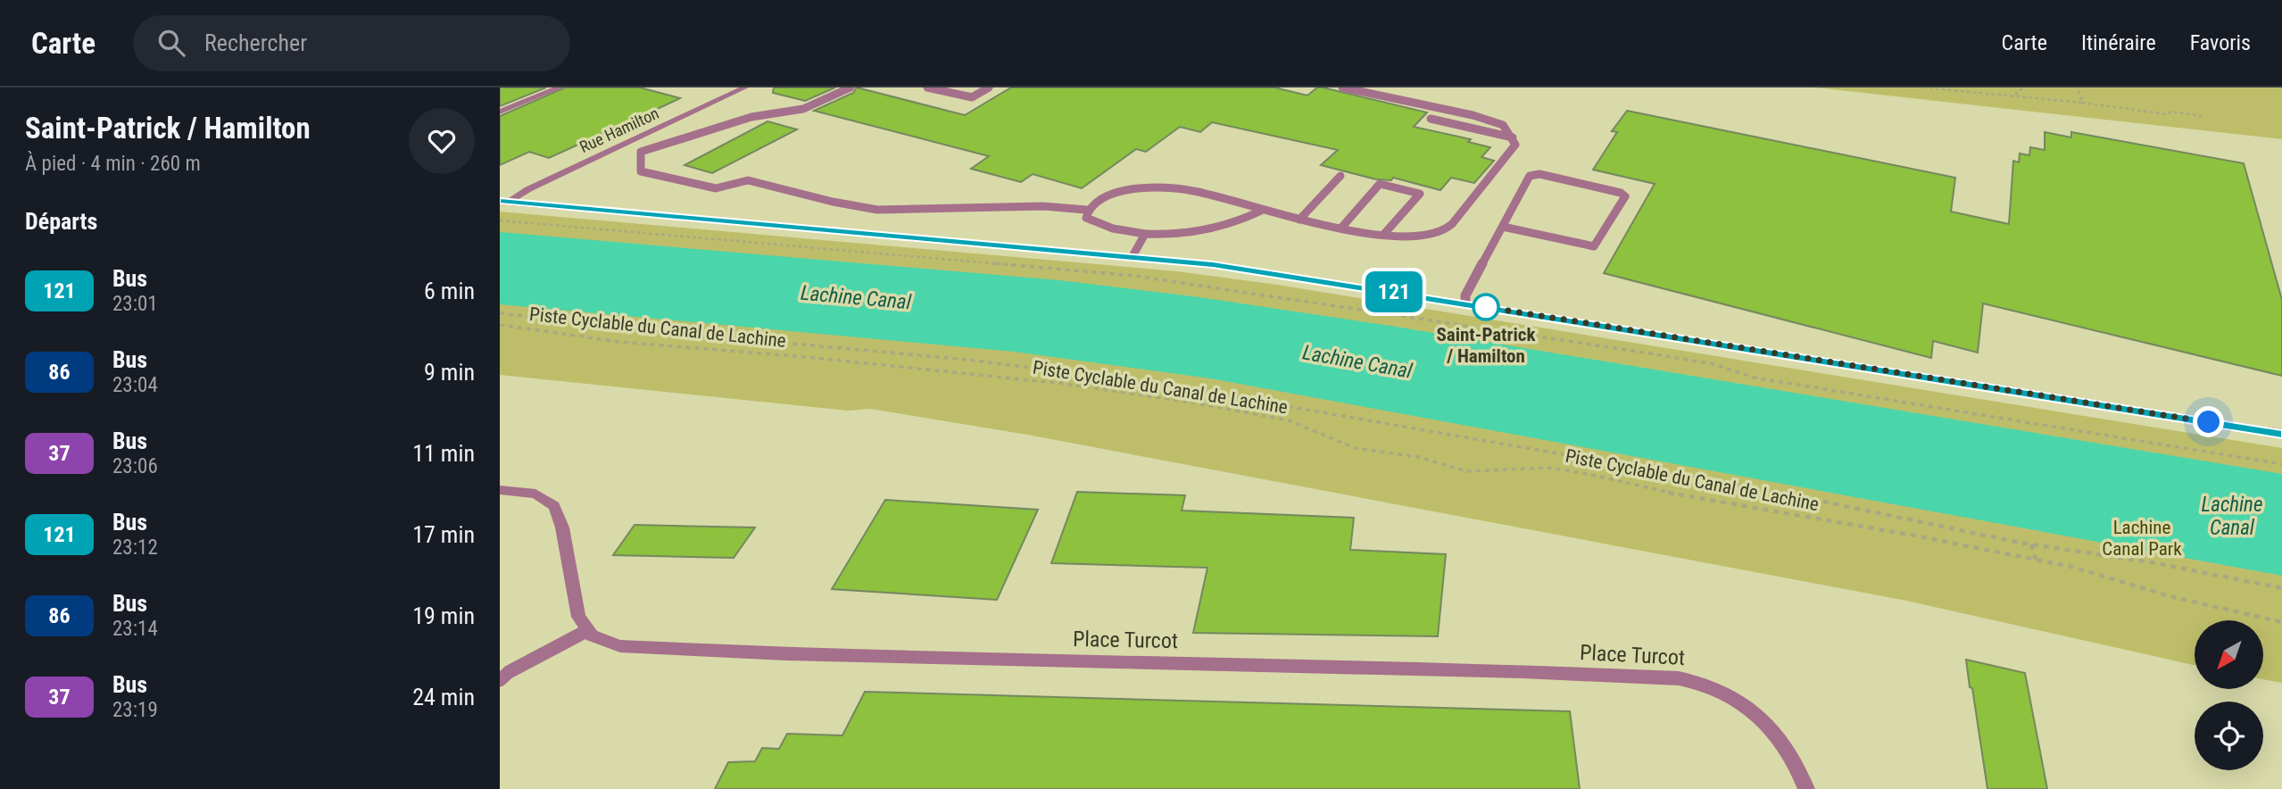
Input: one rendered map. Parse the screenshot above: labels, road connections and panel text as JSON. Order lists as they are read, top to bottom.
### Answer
{
  "streets": {
    "street": ["Rue Hamilton", "Place Turcot"],
    "path": ["Piste Cyclable du Canal de Lachine"]
  },
  "water": ["Lachine Canal"],
  "parks": ["Lachine Canal Park"],
  "places": ["Saint-Patrick / Hamilton"],
  "lines": ["bus line 121"],
  "north": "bottom left",
  "page": {
    "header": "Carte",
    "search": "Rechercher",
    "nav": ["Carte", "Itinéraire", "Favoris"],
    "heading": [
      ["Saint-Patrick / Hamilton", "À pied · 4 min · 260 m"],
      "Départs"
    ],
    "on_map": "121",
    "list": [
      {
        "mark": "121",
        "name": "Bus",
        "note": "23:01",
        "value": "6 min"
      },
      {
        "mark": "86",
        "name": "Bus",
        "note": "23:04",
        "value": "9 min"
      },
      {
        "mark": "37",
        "name": "Bus",
        "note": "23:06",
        "value": "11 min"
      },
      {
        "mark": "121",
        "name": "Bus",
        "note": "23:12",
        "value": "17 min"
      },
      {
        "mark": "86",
        "name": "Bus",
        "note": "23:14",
        "value": "19 min"
      },
      {
        "mark": "37",
        "name": "Bus",
        "note": "23:19",
        "value": "24 min"
      }
    ]
  }
}
